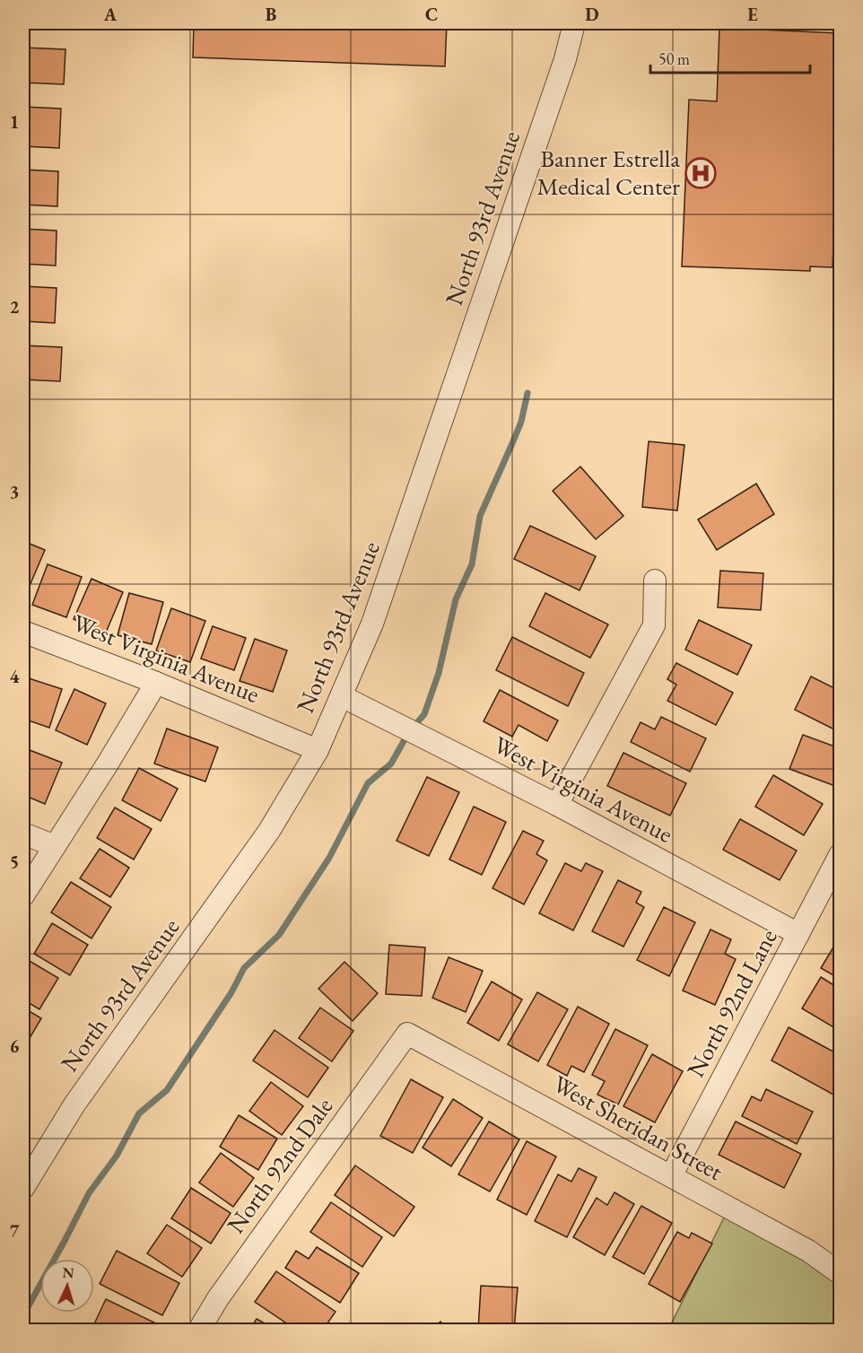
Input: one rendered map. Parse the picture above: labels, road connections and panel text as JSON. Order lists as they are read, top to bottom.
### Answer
{
  "streets": {
    "street": [
      "North 93rd Avenue",
      "West Virginia Avenue",
      "North 92nd Lane",
      "West Sheridan Street",
      "North 92nd Dale"
    ]
  },
  "crossings": [
    ["North 93rd Avenue", "West Virginia Avenue"],
    ["West Virginia Avenue", "North 92nd Lane"],
    ["North 92nd Lane", "West Sheridan Street"],
    ["West Sheridan Street", "North 92nd Dale"]
  ],
  "places": {
    "hospital": ["Banner Estrella Medical Center"]
  },
  "scale_bar": "50 m",
  "north": "top",
  "grid": {
    "columns": [
      "A",
      "B",
      "C",
      "D",
      "E"
    ],
    "rows": [
      "1",
      "2",
      "3",
      "4",
      "5",
      "6",
      "7"
    ]
  }
}
